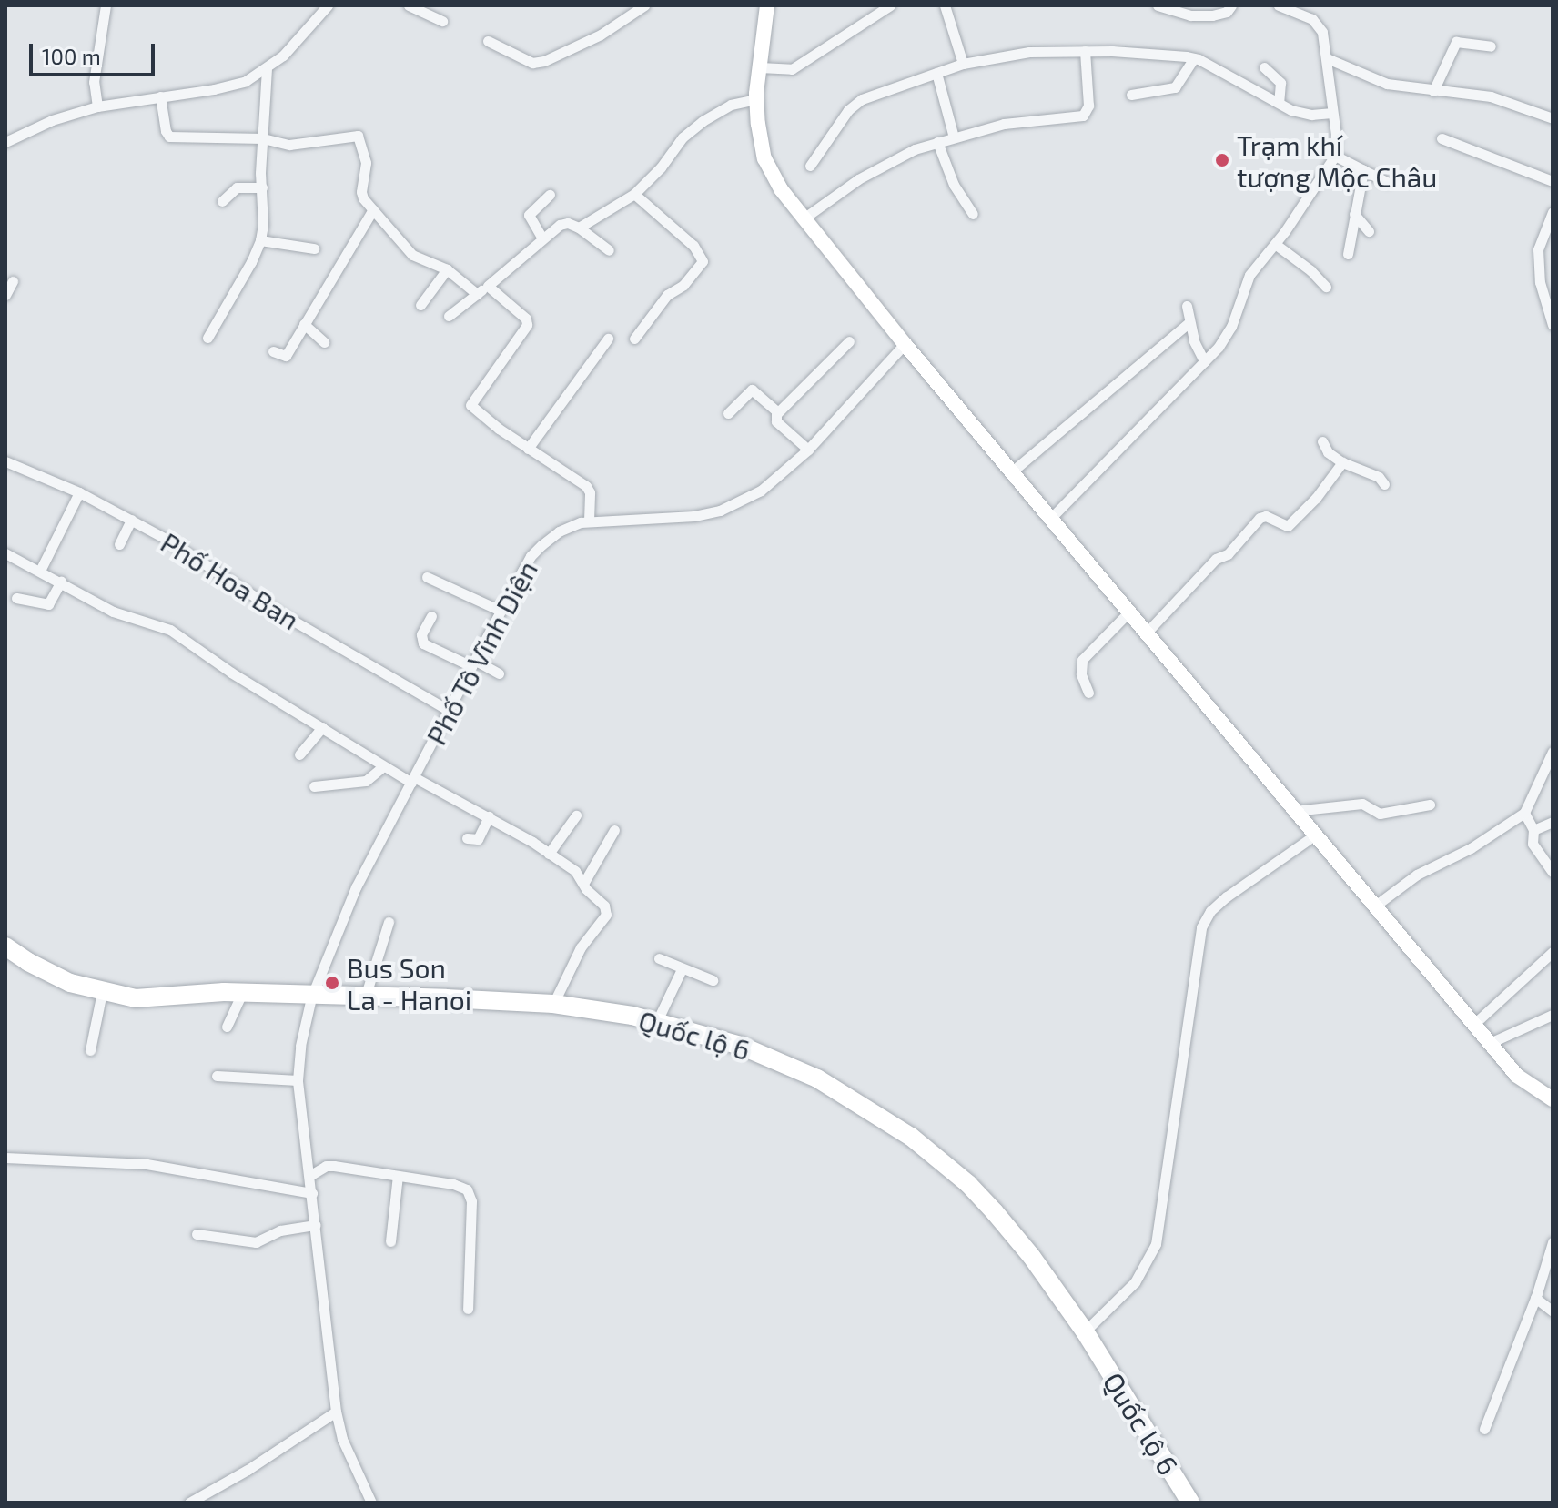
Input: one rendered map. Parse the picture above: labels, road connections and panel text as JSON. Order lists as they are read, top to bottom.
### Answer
{
  "streets": {
    "highway": ["Quốc lộ 6"],
    "street": ["Phố Hoa Ban", "Phố Tô Vĩnh Diện"]
  },
  "crossings": [
    ["Phố Hoa Ban", "Phố Tô Vĩnh Diện"],
    ["Phố Tô Vĩnh Diện", "Quốc lộ 6"]
  ],
  "places": ["Trạm khí tượng Mộc Châu", "Bus Son La - Hanoi"],
  "scale_bar": "100 m"
}
